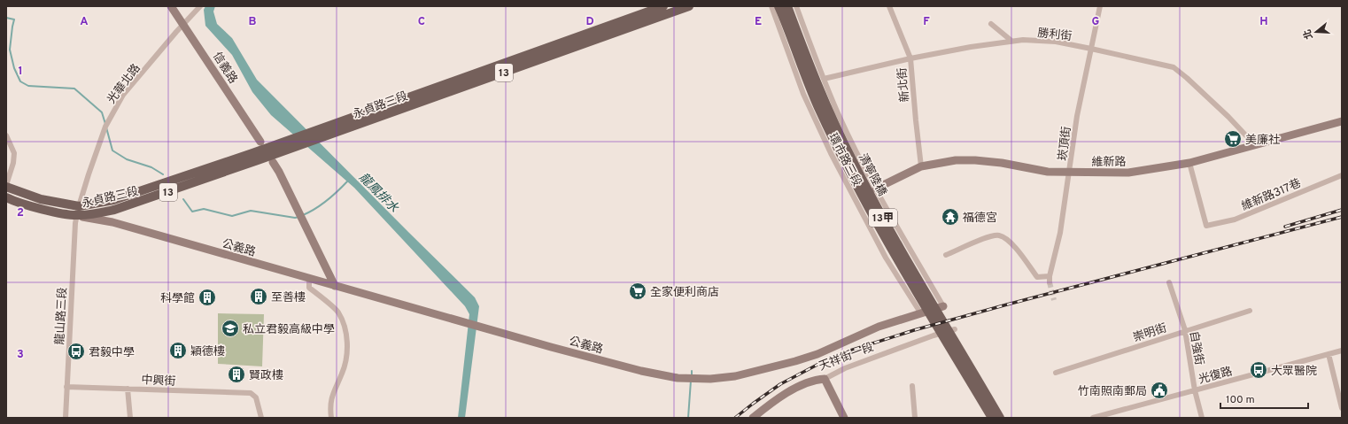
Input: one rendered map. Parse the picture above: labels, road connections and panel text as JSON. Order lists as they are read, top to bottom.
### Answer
{
  "streets": {
    "main road": [
      "13",
      "永貞路三段",
      "清寧陸橋",
      "13甲",
      "公義路"
    ],
    "street": [
      "勝利街",
      "信義路",
      "光華北路",
      "新北街",
      "崁頂街",
      "環市路三段",
      "維新路",
      "維新路317巷",
      "龍山路三段",
      "崇明街",
      "自強街",
      "天祥街一段",
      "光復路",
      "中興街"
    ]
  },
  "crossings": [
    ["勝利街", "新北街"],
    ["勝利街", "崁頂街"],
    ["勝利街", "環市路三段"],
    ["勝利街", "維新路"],
    ["信義路", "光華北路"],
    ["13", "光華北路"],
    ["13", "永貞路三段"],
    ["13", "龍山路三段"],
    ["光華北路", "永貞路三段"],
    ["光華北路", "龍山路三段"],
    ["新北街", "維新路"],
    ["永貞路三段", "公義路"],
    ["永貞路三段", "龍山路三段"],
    ["崁頂街", "維新路"],
    ["環市路三段", "維新路"],
    ["環市路三段", "清寧陸橋"],
    ["環市路三段", "公義路"],
    ["維新路", "維新路317巷"],
    ["公義路", "龍山路三段"],
    ["龍山路三段", "中興街"],
    ["崇明街", "自強街"],
    ["自強街", "光復路"]
  ],
  "water": ["龍鳳排水"],
  "places": {
    "supermarket": ["美廉社", "全家便利商店"],
    "temple": ["福德宮"],
    "building": [
      "至善樓",
      "科學館",
      "穎德樓",
      "賢政樓"
    ],
    "school or university": ["私立君毅高級中學"],
    "bus stop": ["君毅中學", "大眾醫院"],
    "public building": ["竹南照南郵局"]
  },
  "scale_bar": "100 m",
  "north": "left",
  "grid": {
    "columns": [
      "A",
      "B",
      "C",
      "D",
      "E",
      "F",
      "G",
      "H"
    ],
    "rows": ["1", "2", "3"]
  }
}
